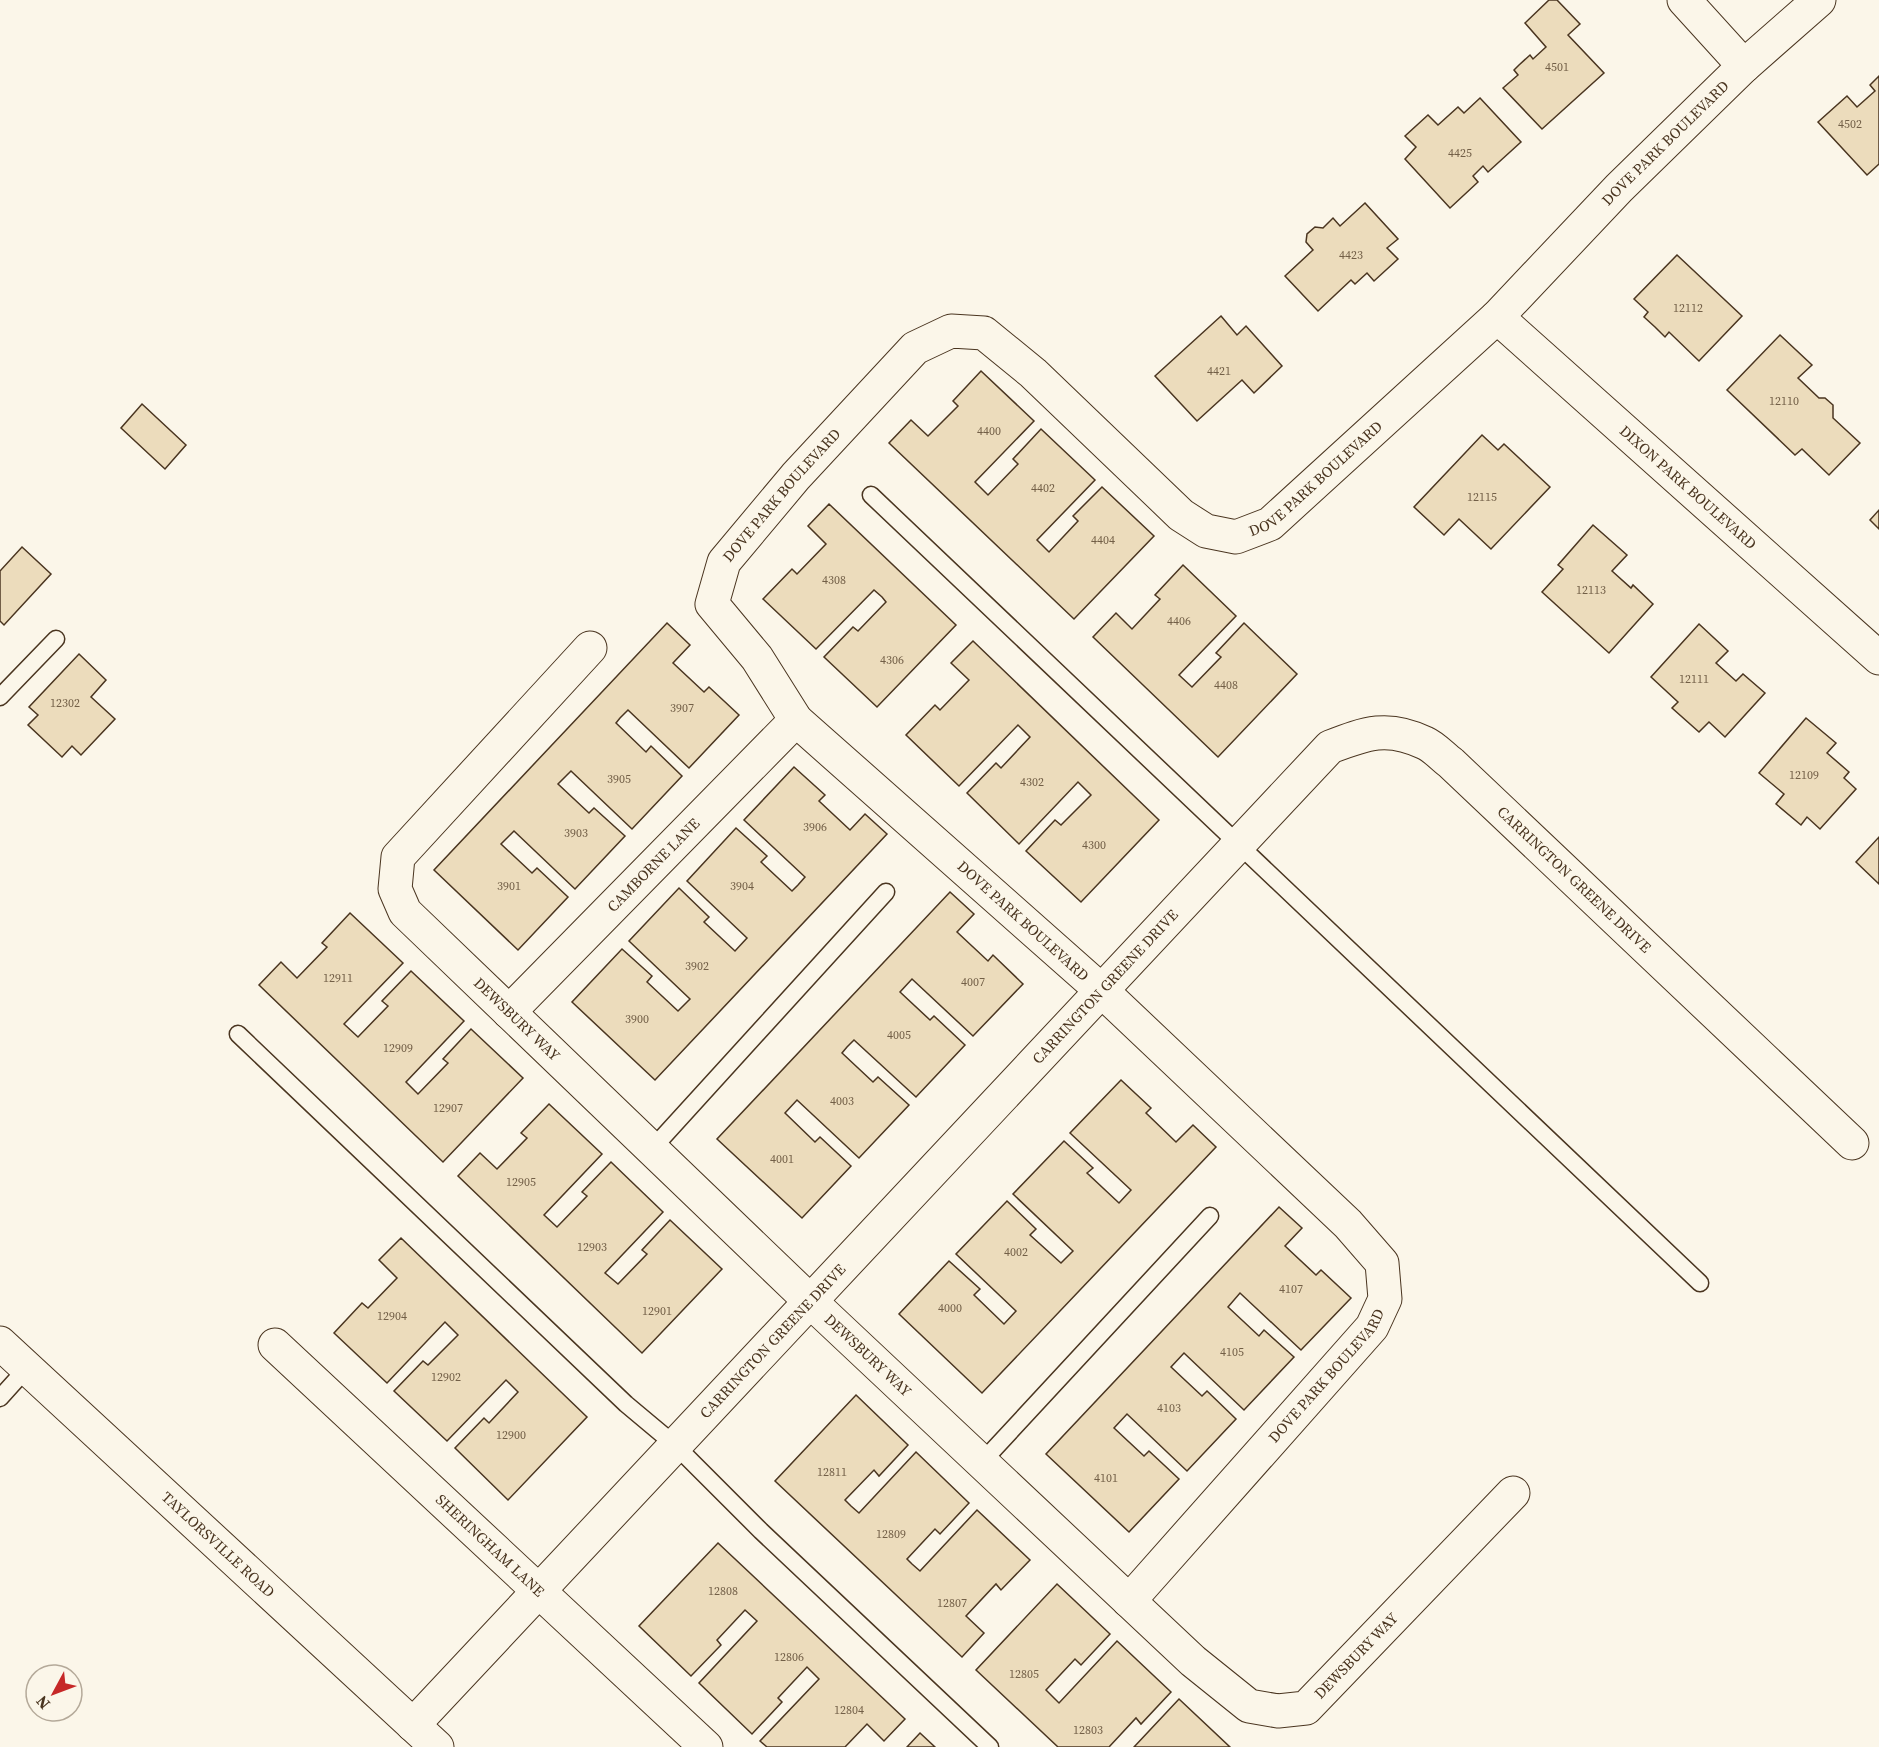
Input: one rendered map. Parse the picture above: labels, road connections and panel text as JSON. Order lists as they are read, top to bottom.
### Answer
{
  "streets": {
    "street": [
      "DOVE PARK BOULEVARD",
      "DIXON PARK BOULEVARD",
      "CAMBORNE LANE",
      "CARRINGTON GREENE DRIVE",
      "DEWSBURY WAY",
      "TAYLORSVILLE ROAD",
      "SHERINGHAM LANE"
    ]
  },
  "crossings": [
    ["DOVE PARK BOULEVARD", "DIXON PARK BOULEVARD"],
    ["DOVE PARK BOULEVARD", "CAMBORNE LANE"],
    ["DOVE PARK BOULEVARD", "CARRINGTON GREENE DRIVE"],
    ["DOVE PARK BOULEVARD", "DEWSBURY WAY"],
    ["CAMBORNE LANE", "DEWSBURY WAY"],
    ["CARRINGTON GREENE DRIVE", "DEWSBURY WAY"],
    ["CARRINGTON GREENE DRIVE", "TAYLORSVILLE ROAD"],
    ["CARRINGTON GREENE DRIVE", "SHERINGHAM LANE"]
  ],
  "house_numbers": [
    "4501",
    "4502",
    "4425",
    "4423",
    "12112",
    "4421",
    "12110",
    "4400",
    "4402",
    "12115",
    "4404",
    "4308",
    "12113",
    "4406",
    "4306",
    "12111",
    "4408",
    "12302",
    "3907",
    "12109",
    "3905",
    "4302",
    "3906",
    "3903",
    "4300",
    "3901",
    "3904",
    "3902",
    "12911",
    "4007",
    "3900",
    "4005",
    "12909",
    "4003",
    "12907",
    "4001",
    "12905",
    "12903",
    "4002",
    "4107",
    "4000",
    "12901",
    "12904",
    "4105",
    "12902",
    "4103",
    "12900",
    "12811",
    "4101",
    "12809",
    "12808",
    "12807",
    "12806",
    "12805",
    "12804",
    "12803"
  ],
  "north": "bottom left"
}
